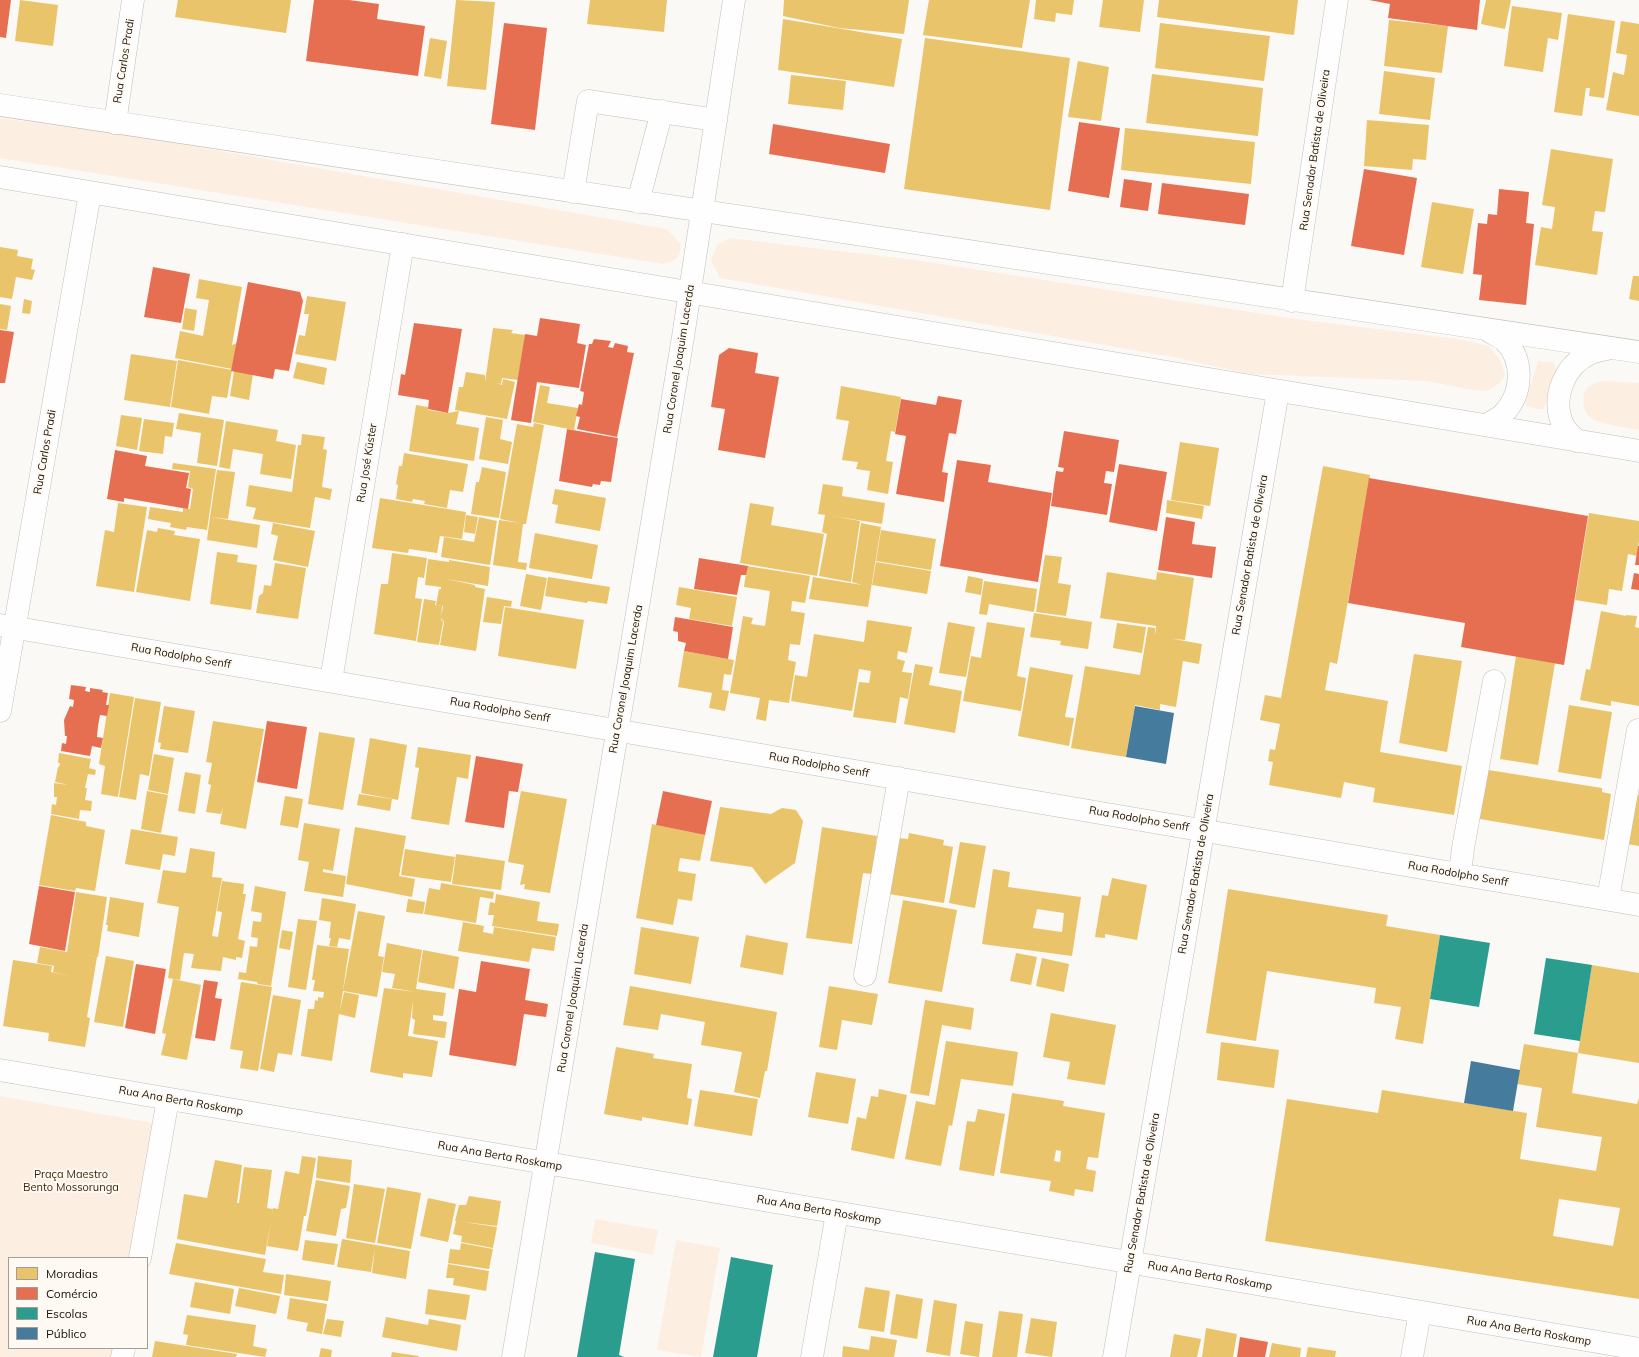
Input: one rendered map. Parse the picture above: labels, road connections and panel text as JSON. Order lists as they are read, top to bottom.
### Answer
{
  "streets": {
    "street": [
      "Rua Carlos Pradi",
      "Rua Senador Batista de Oliveira",
      "Rua Coronel Joaquim Lacerda",
      "Rua José Küster",
      "Rua Rodolpho Senff",
      "Rua Ana Berta Roskamp"
    ]
  },
  "crossings": [
    ["Rua Carlos Pradi", "Rua Rodolpho Senff"],
    ["Rua Senador Batista de Oliveira", "Rua Rodolpho Senff"],
    ["Rua Senador Batista de Oliveira", "Rua Ana Berta Roskamp"],
    ["Rua Coronel Joaquim Lacerda", "Rua Rodolpho Senff"],
    ["Rua Coronel Joaquim Lacerda", "Rua Ana Berta Roskamp"],
    ["Rua José Küster", "Rua Rodolpho Senff"]
  ],
  "parks": ["Praça Maestro Bento Mossorunga"],
  "legend": [
    "Moradias",
    "Comércio",
    "Escolas",
    "Público"
  ]
}
